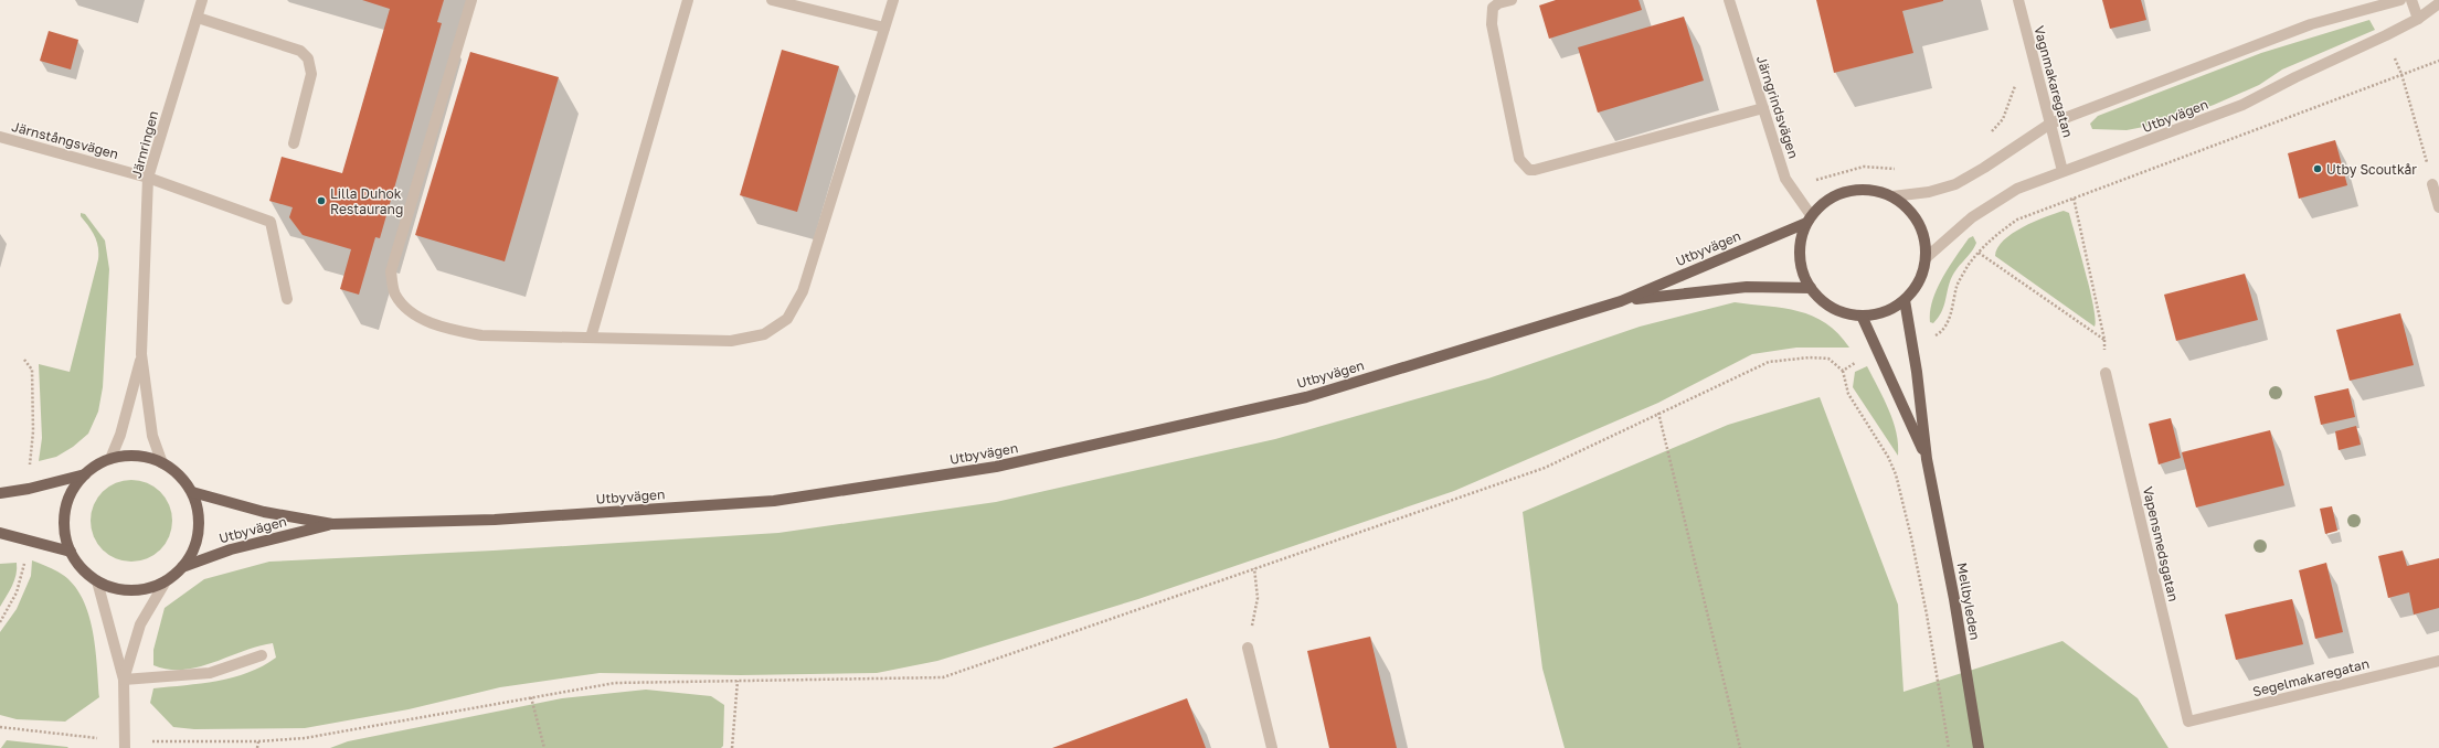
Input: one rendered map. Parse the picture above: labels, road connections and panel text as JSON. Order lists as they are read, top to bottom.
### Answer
{
  "streets": {
    "main road": ["Utbyvägen", "Mellbyleden"],
    "street": [
      "Vagnmakaregatan",
      "Järngrindsvägen",
      "Järnstångsvägen",
      "Järnringen",
      "Vapensmedsgatan",
      "Segelmakaregatan"
    ]
  },
  "crossings": [
    ["Vagnmakaregatan", "Utbyvägen"],
    ["Järngrindsvägen", "Utbyvägen"],
    ["Järngrindsvägen", "Mellbyleden"],
    ["Utbyvägen", "Järnringen"],
    ["Utbyvägen", "Mellbyleden"],
    ["Järnstångsvägen", "Järnringen"],
    ["Vapensmedsgatan", "Segelmakaregatan"]
  ],
  "places": ["Utby Scoutkår", "Lilla Duhok Restaurang"]
}
